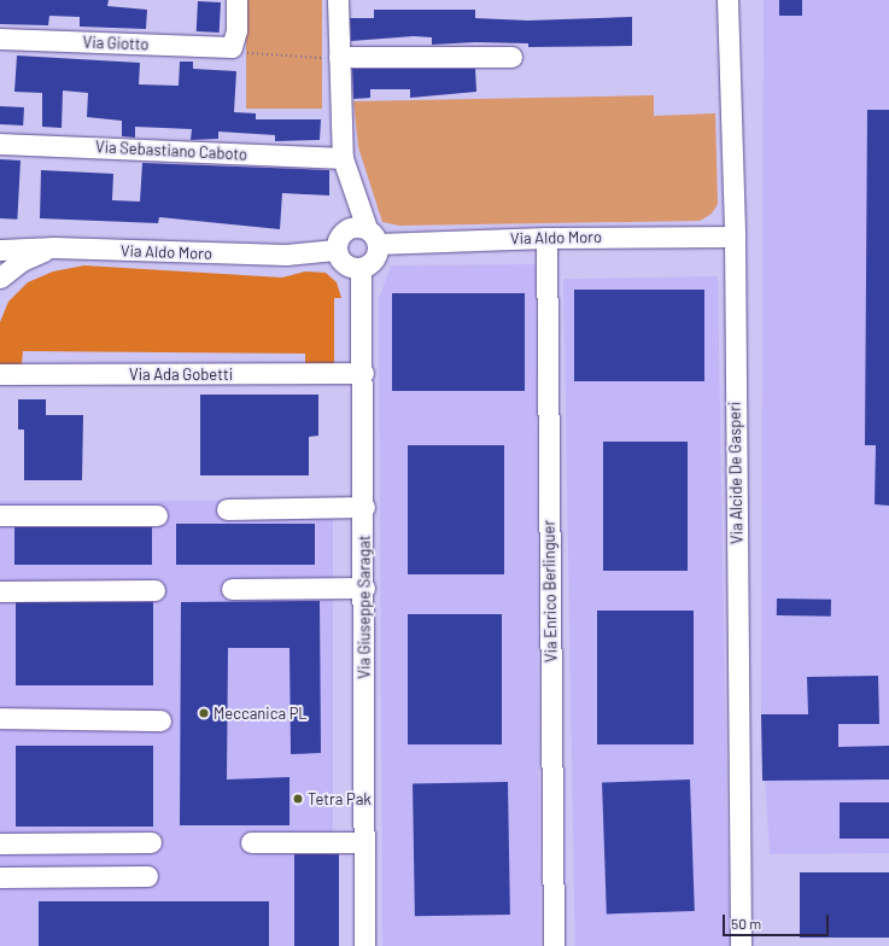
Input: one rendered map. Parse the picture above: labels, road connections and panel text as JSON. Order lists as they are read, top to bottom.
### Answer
{
  "streets": {
    "street": [
      "Via Giotto",
      "Via Sebastiano Caboto",
      "Via Aldo Moro",
      "Via Ada Gobetti",
      "Via Alcide De Gasperi",
      "Via Enrico Berlinguer",
      "Via Giuseppe Saragat"
    ]
  },
  "crossings": [
    ["Via Aldo Moro", "Via Alcide De Gasperi"],
    ["Via Aldo Moro", "Via Enrico Berlinguer"],
    ["Via Aldo Moro", "Via Giuseppe Saragat"],
    ["Via Ada Gobetti", "Via Giuseppe Saragat"]
  ],
  "places": ["Meccanica PL", "Tetra Pak"],
  "scale_bar": "50 m"
}
